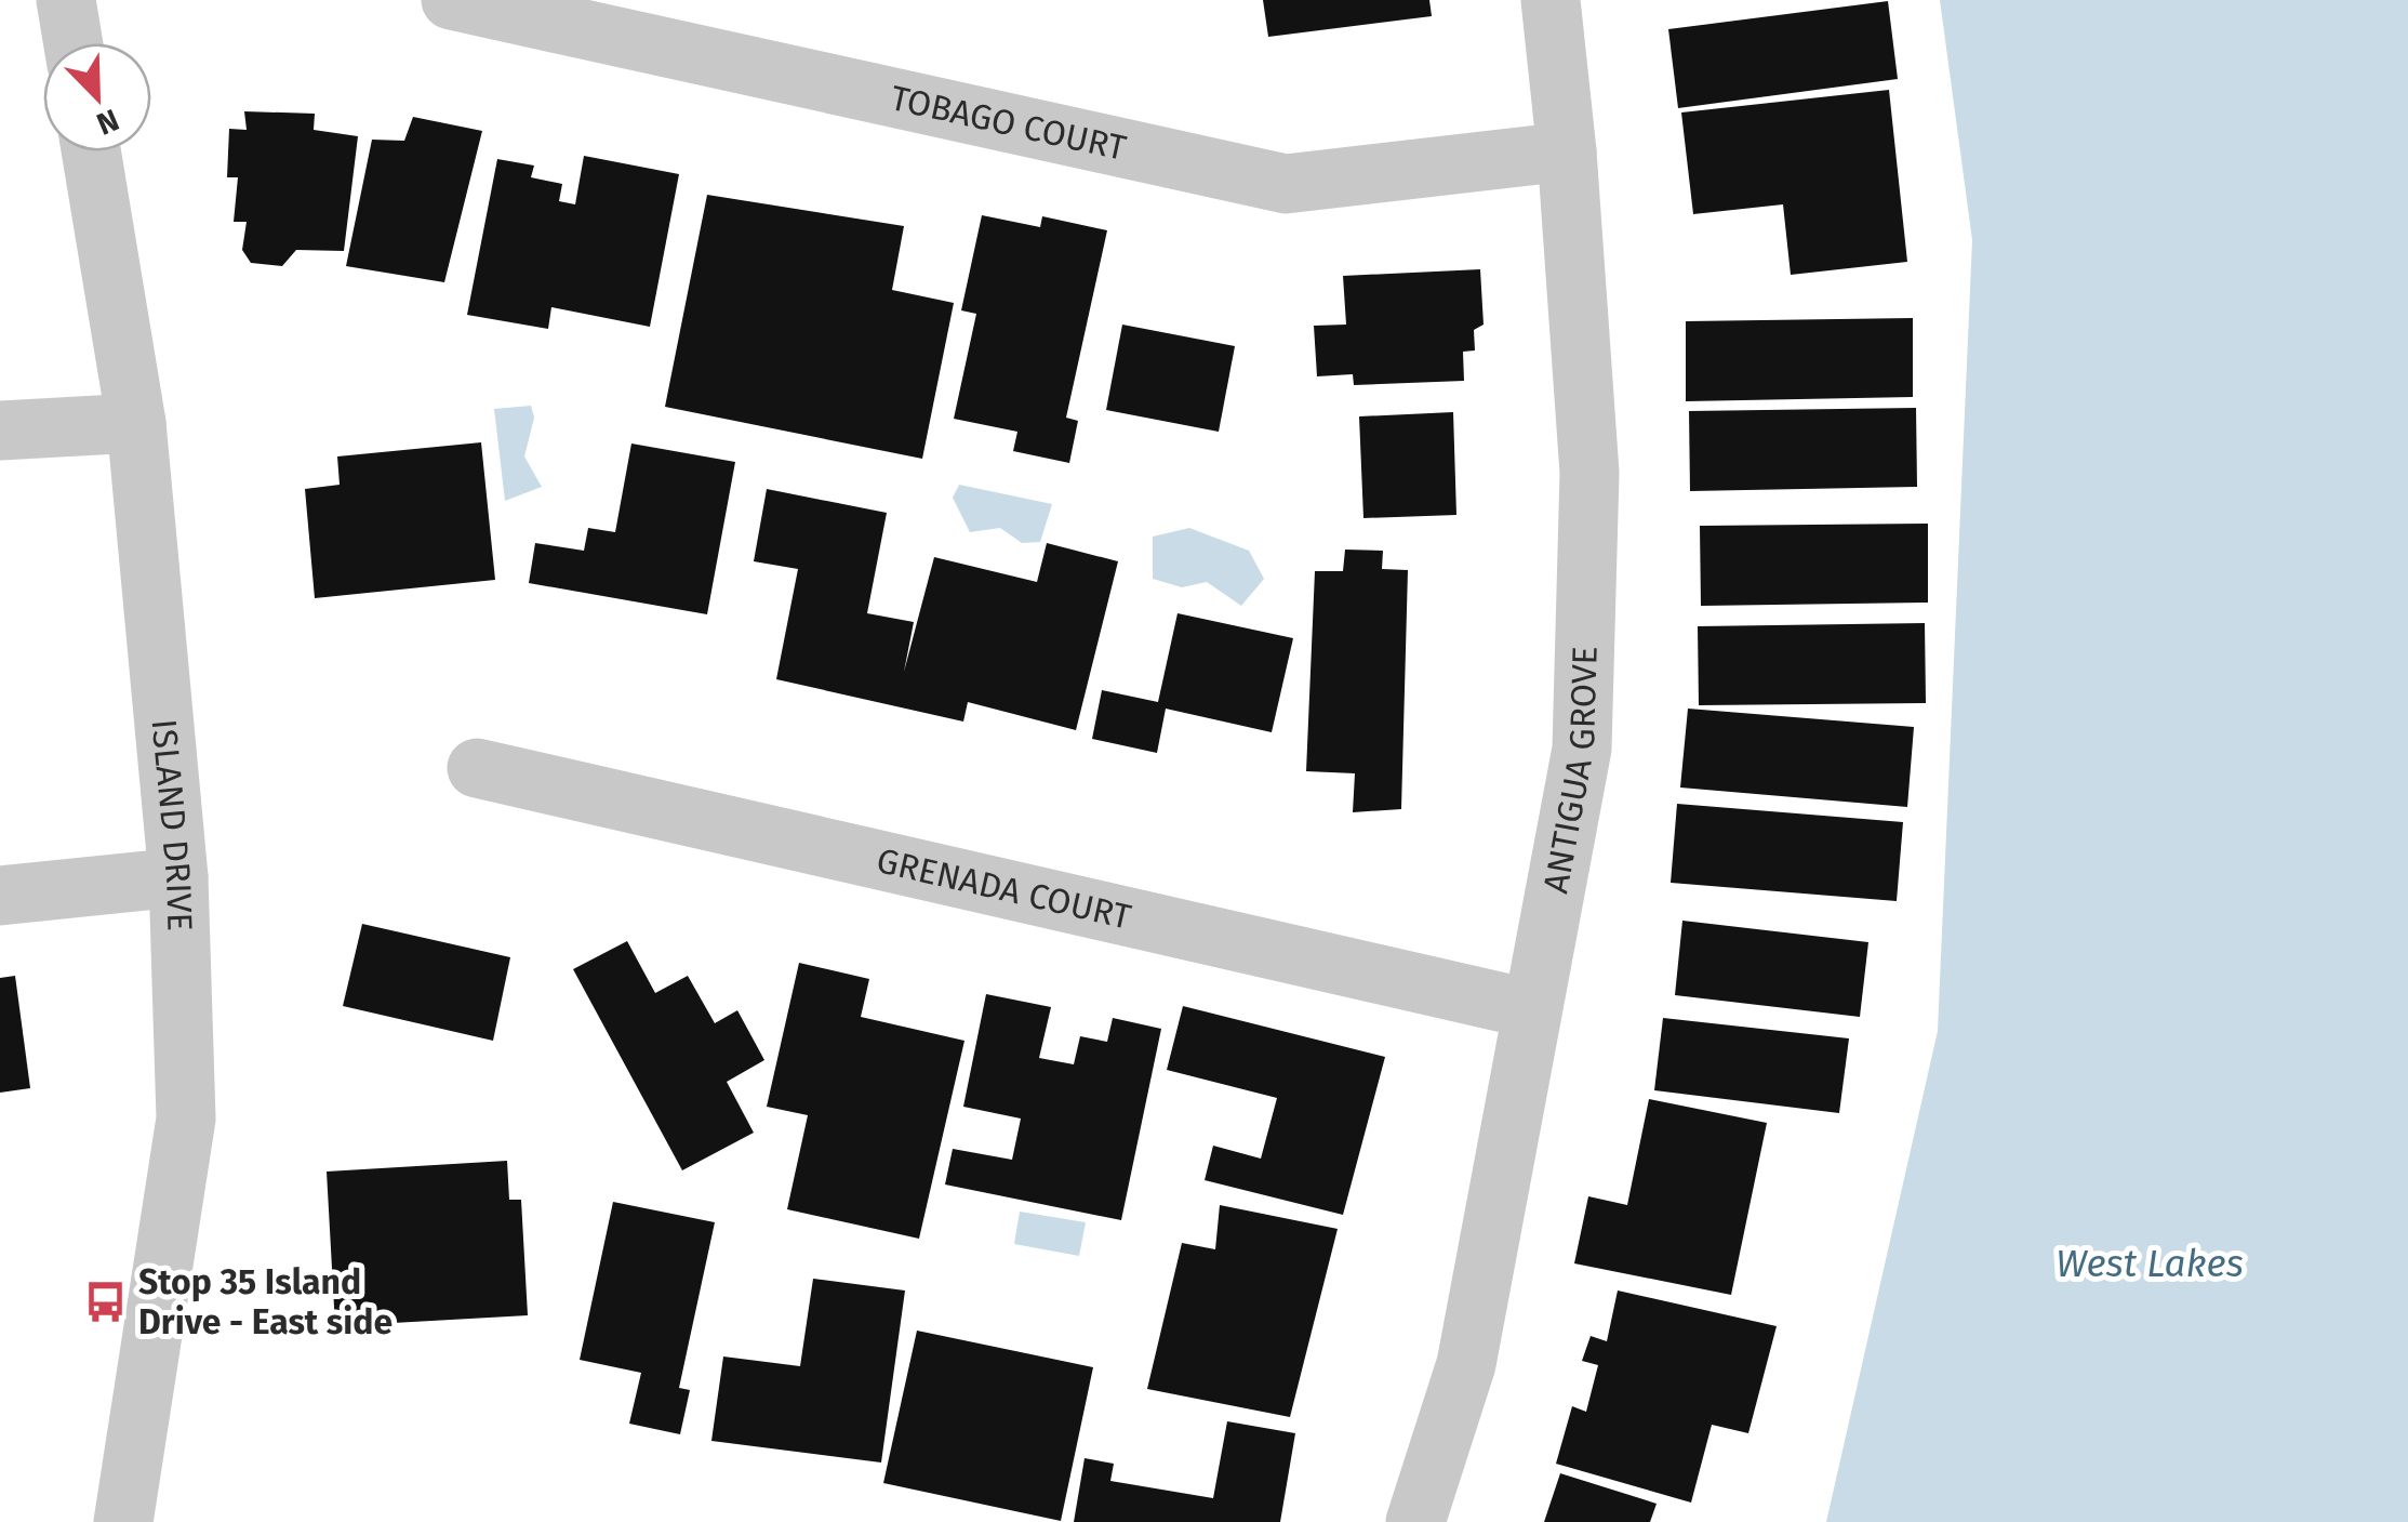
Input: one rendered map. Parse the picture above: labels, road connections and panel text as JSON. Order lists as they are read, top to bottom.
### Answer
{
  "streets": {
    "street": [
      "TOBAGO COURT",
      "ANTIGUA GROVE",
      "ISLAND DRIVE",
      "GRENADA COURT"
    ]
  },
  "crossings": [
    ["TOBAGO COURT", "ANTIGUA GROVE"],
    ["ANTIGUA GROVE", "GRENADA COURT"]
  ],
  "water": ["West Lakes"],
  "places": {
    "bus stop": ["Stop 35 Island Drive - East side"]
  },
  "north": "bottom right"
}
